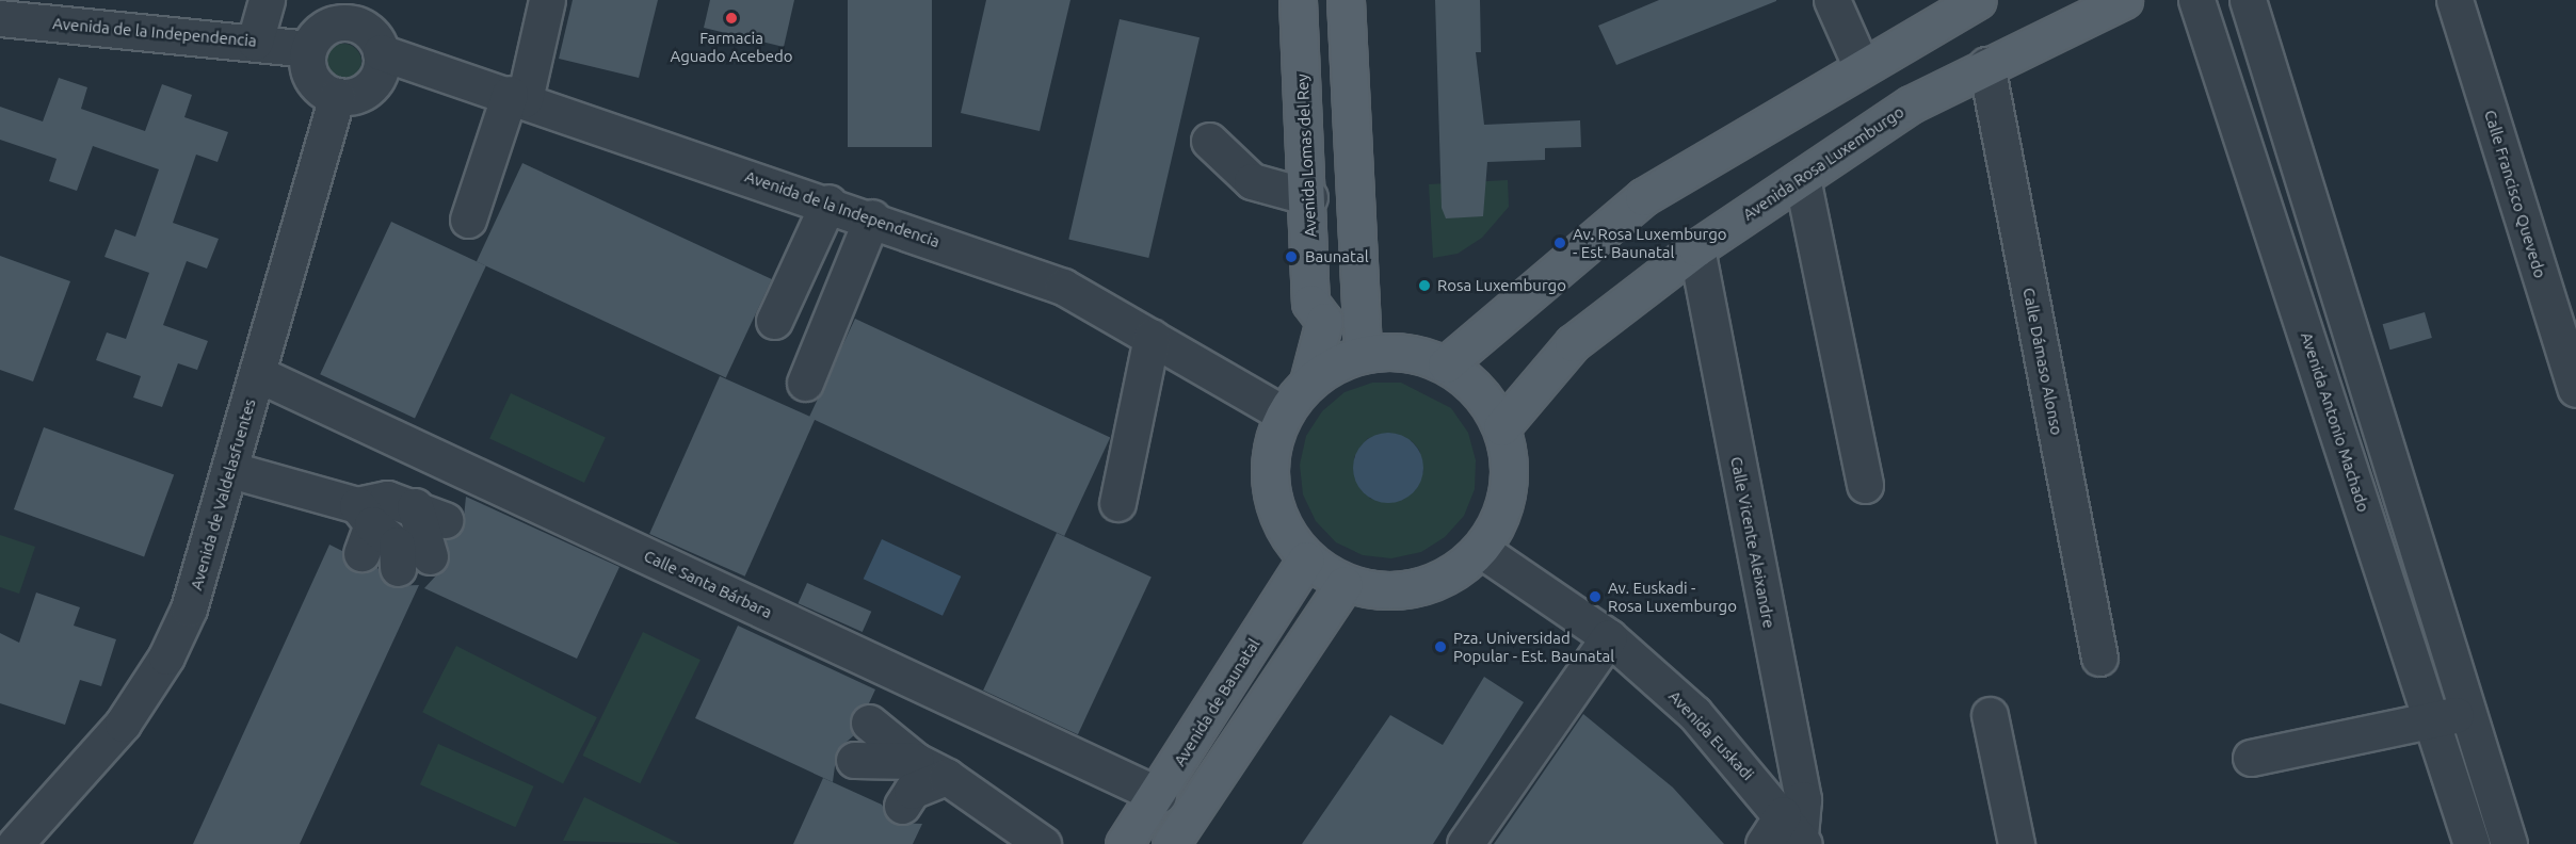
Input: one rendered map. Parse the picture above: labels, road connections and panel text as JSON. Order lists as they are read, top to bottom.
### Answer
{
  "streets": {
    "main road": ["Avenida Lomas del Rey", "Avenida Rosa Luxemburgo", "Avenida de Baunatal"],
    "street": [
      "Avenida de la Independencia",
      "Calle Francisco Quevedo",
      "Calle Dámaso Alonso",
      "Avenida Antonio Machado",
      "Avenida de Valdelasfuentes",
      "Calle Vicente Aleixandre",
      "Calle Santa Bárbara",
      "Avenida Euskadi"
    ]
  },
  "crossings": [
    ["Avenida de la Independencia", "Avenida de Valdelasfuentes"],
    ["Avenida Rosa Luxemburgo", "Calle Dámaso Alonso"],
    ["Avenida Rosa Luxemburgo", "Calle Vicente Aleixandre"],
    ["Avenida de Valdelasfuentes", "Calle Santa Bárbara"],
    ["Calle Vicente Aleixandre", "Avenida Euskadi"],
    ["Calle Santa Bárbara", "Avenida de Baunatal"]
  ],
  "places": [
    "Farmacia Aguado Acebedo",
    "Av. Rosa Luxemburgo - Est. Baunatal",
    "Baunatal",
    "Rosa Luxemburgo",
    "Av. Euskadi - Rosa Luxemburgo",
    "Pza. Universidad Popular - Est. Baunatal"
  ]
}
